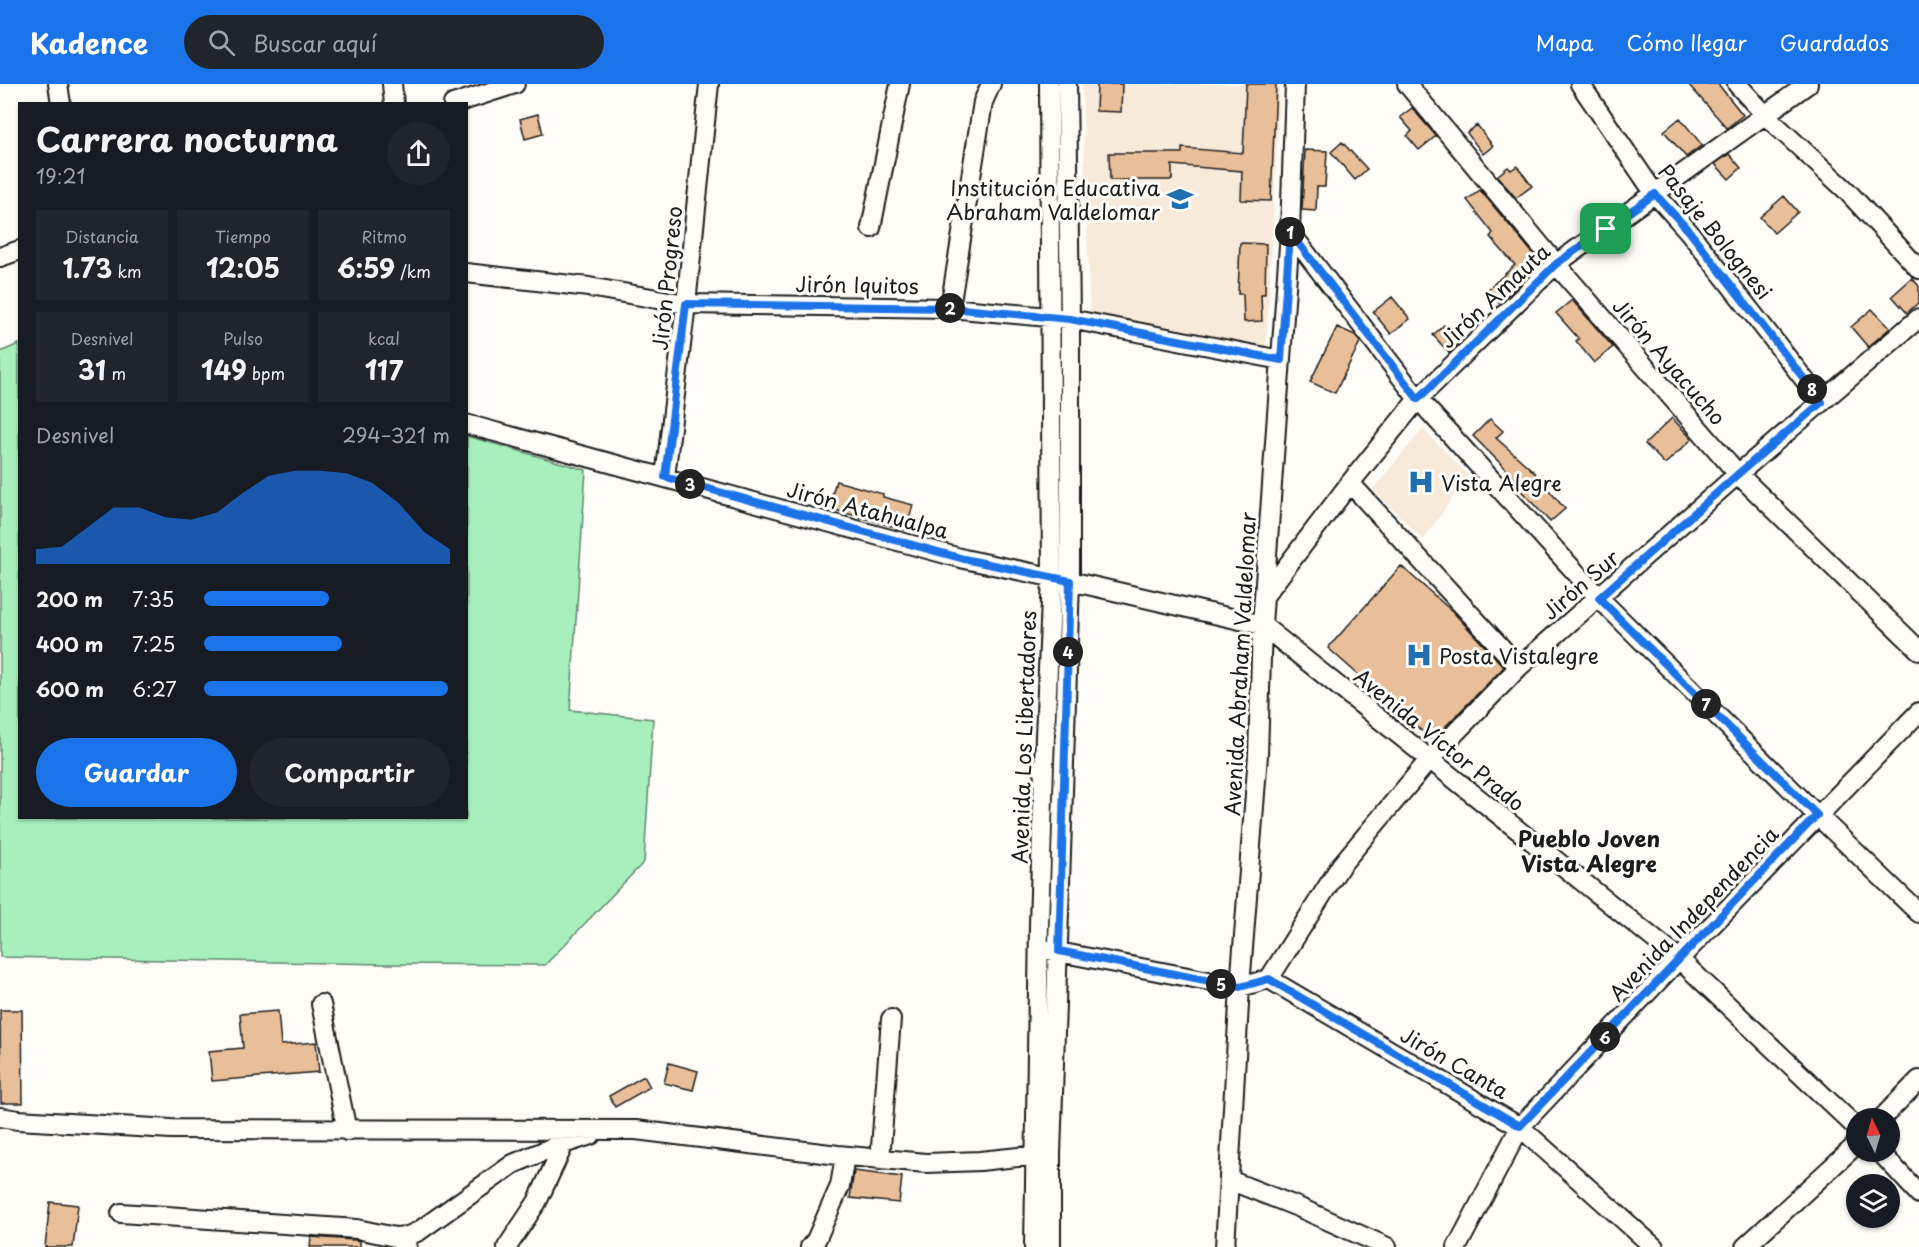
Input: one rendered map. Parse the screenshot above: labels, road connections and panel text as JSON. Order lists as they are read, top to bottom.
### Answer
{
  "streets": {
    "street": [
      "Pasaje Bolognesi",
      "Jirón Progreso",
      "Jirón Iquitos",
      "Jirón Amauta",
      "Jirón Ayacucho",
      "Jirón Atahualpa",
      "Jirón Sur",
      "Avenida Abraham Valdelomar",
      "Avenida Los Libertadores",
      "Avenida Víctor Prado",
      "Avenida Independencia",
      "Jirón Canta"
    ]
  },
  "crossings": [
    ["Pasaje Bolognesi", "Jirón Amauta"],
    ["Pasaje Bolognesi", "Jirón Sur"],
    ["Jirón Progreso", "Jirón Iquitos"],
    ["Jirón Progreso", "Jirón Atahualpa"],
    ["Jirón Iquitos", "Avenida Abraham Valdelomar"],
    ["Jirón Iquitos", "Avenida Los Libertadores"],
    ["Jirón Amauta", "Jirón Ayacucho"],
    ["Jirón Amauta", "Avenida Abraham Valdelomar"],
    ["Jirón Ayacucho", "Jirón Sur"],
    ["Jirón Atahualpa", "Avenida Abraham Valdelomar"],
    ["Jirón Atahualpa", "Avenida Los Libertadores"],
    ["Jirón Atahualpa", "Avenida Víctor Prado"],
    ["Jirón Sur", "Avenida Víctor Prado"],
    ["Jirón Sur", "Jirón Canta"],
    ["Avenida Abraham Valdelomar", "Avenida Víctor Prado"],
    ["Avenida Víctor Prado", "Avenida Independencia"],
    ["Avenida Independencia", "Jirón Canta"]
  ],
  "districts": ["Pueblo Joven Vista Alegre"],
  "places": {
    "school or university": ["Institución Educativa Abraham Valdelomar"],
    "hospital": ["Vista Alegre", "Posta Vistalegre"]
  },
  "north": "top",
  "page": {
    "header": "Kadence",
    "search": "Buscar aquí",
    "nav": ["Mapa", "Cómo llegar", "Guardados"],
    "heading": ["Carrera nocturna", "19:21"],
    "stats": [
      ["Distancia", "1.73 km"],
      ["Tiempo", "12:05"],
      ["Ritmo", "6:59 /km"],
      ["Desnivel", "31 m"],
      ["Pulso", "149 bpm"],
      ["kcal", "117"]
    ],
    "pins": [
      "1",
      "2",
      "8",
      "3",
      "4",
      "7",
      "5",
      "6"
    ],
    "chart": ["Desnivel", "294–321 m"],
    "list": [
      {
        "name": "200 m",
        "note": "7:35"
      },
      {
        "name": "400 m",
        "note": "7:25"
      },
      {
        "name": "600 m",
        "note": "6:27"
      }
    ],
    "buttons": ["Guardar", "Compartir"]
  }
}
